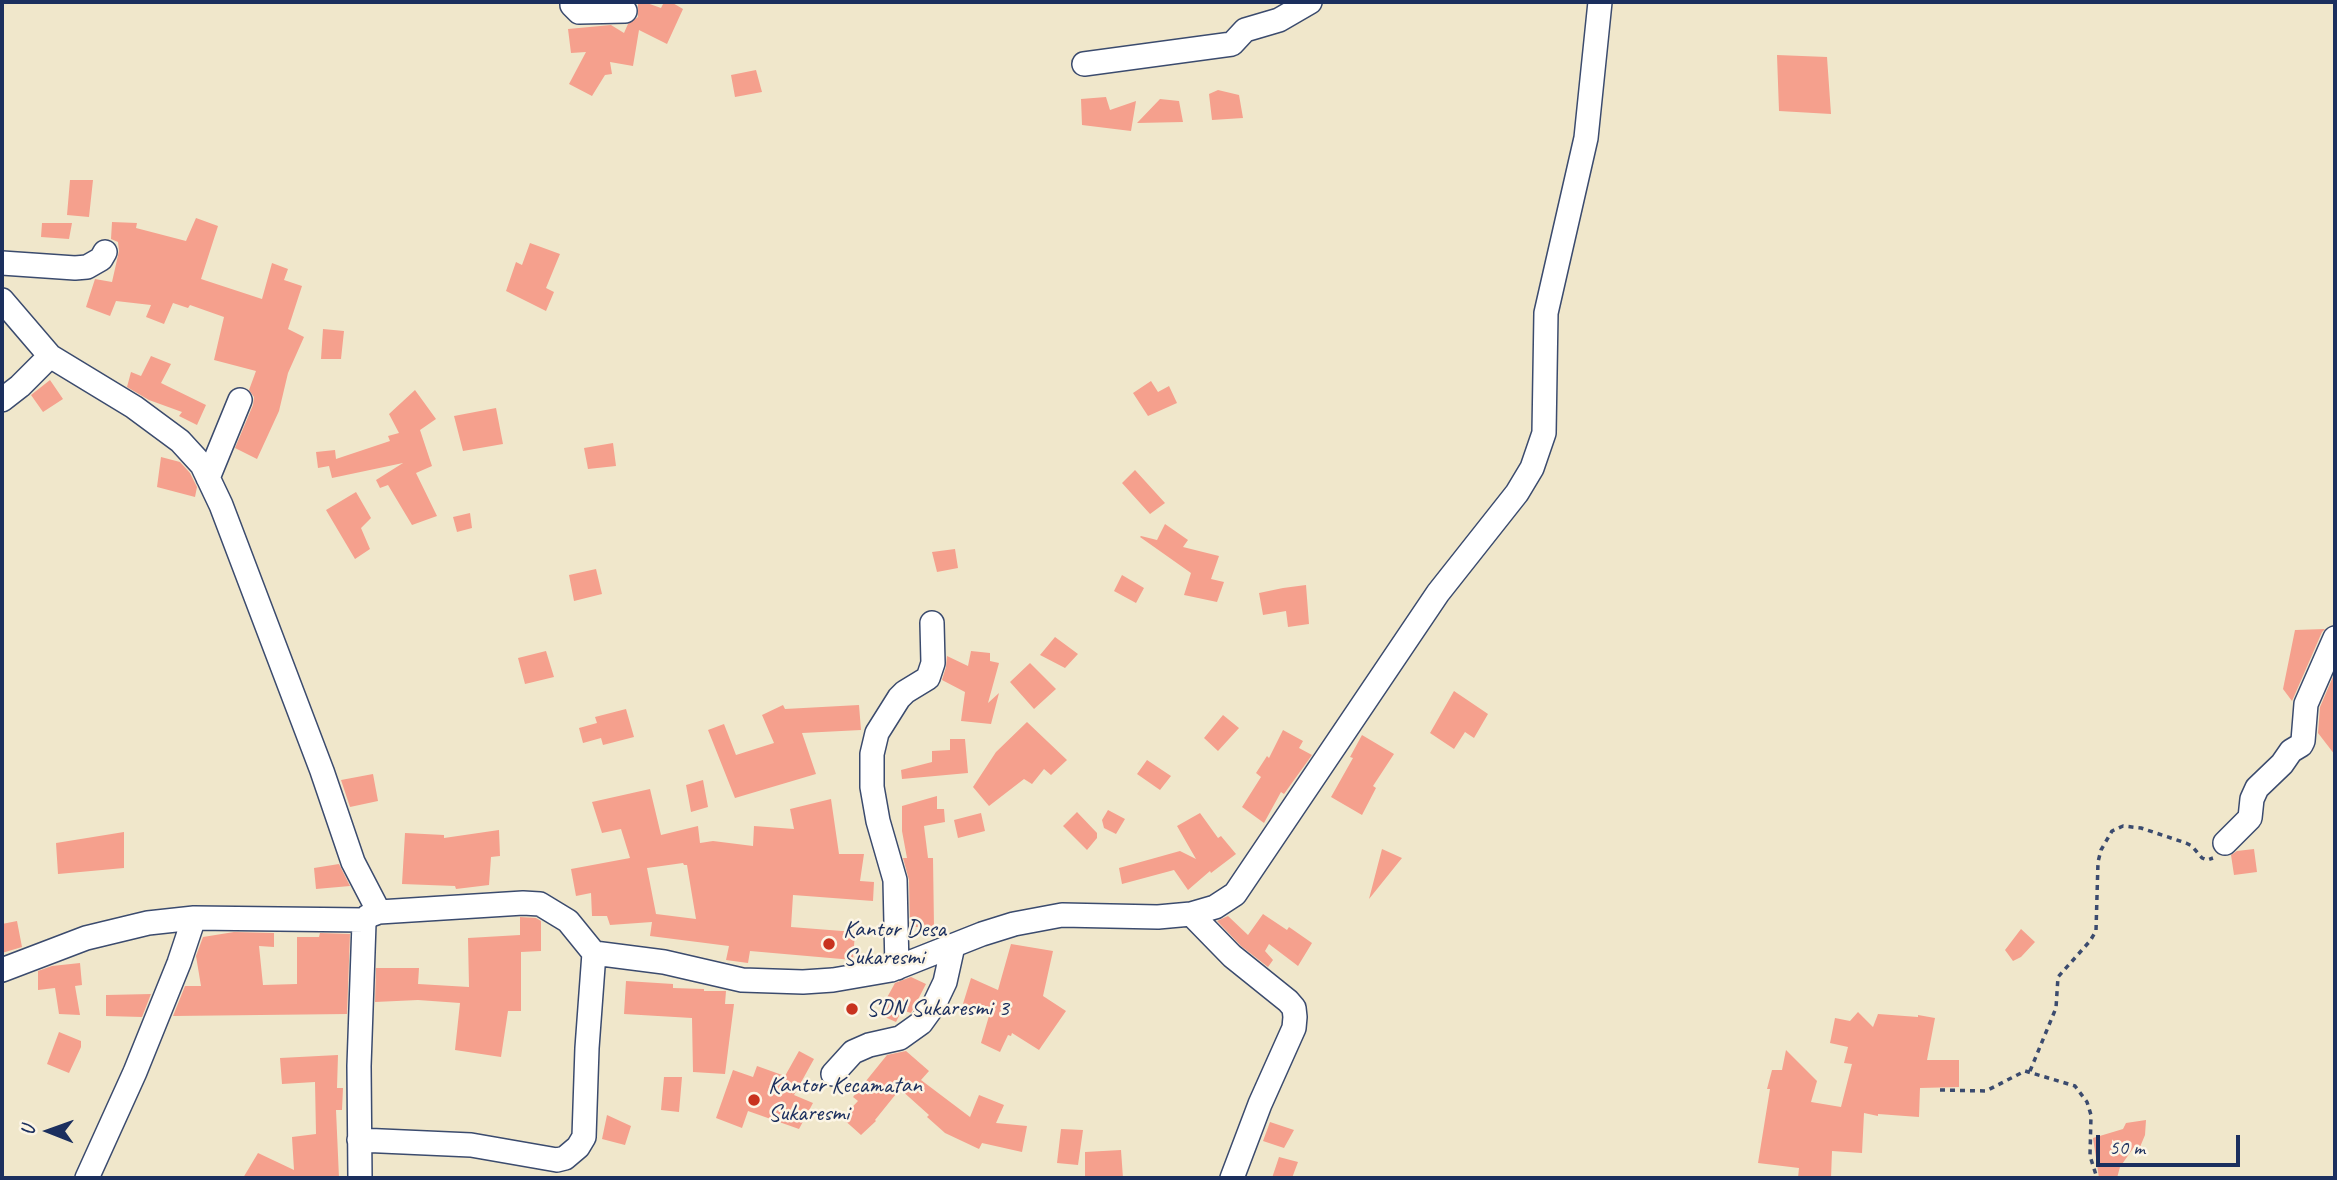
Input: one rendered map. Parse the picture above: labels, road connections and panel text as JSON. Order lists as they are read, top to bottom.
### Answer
{
  "places": ["Kantor Desa Sukaresmi", "SDN Sukaresmi 3", "Kantor Kecamatan Sukaresmi"],
  "scale_bar": "50 m",
  "north": "left"
}
